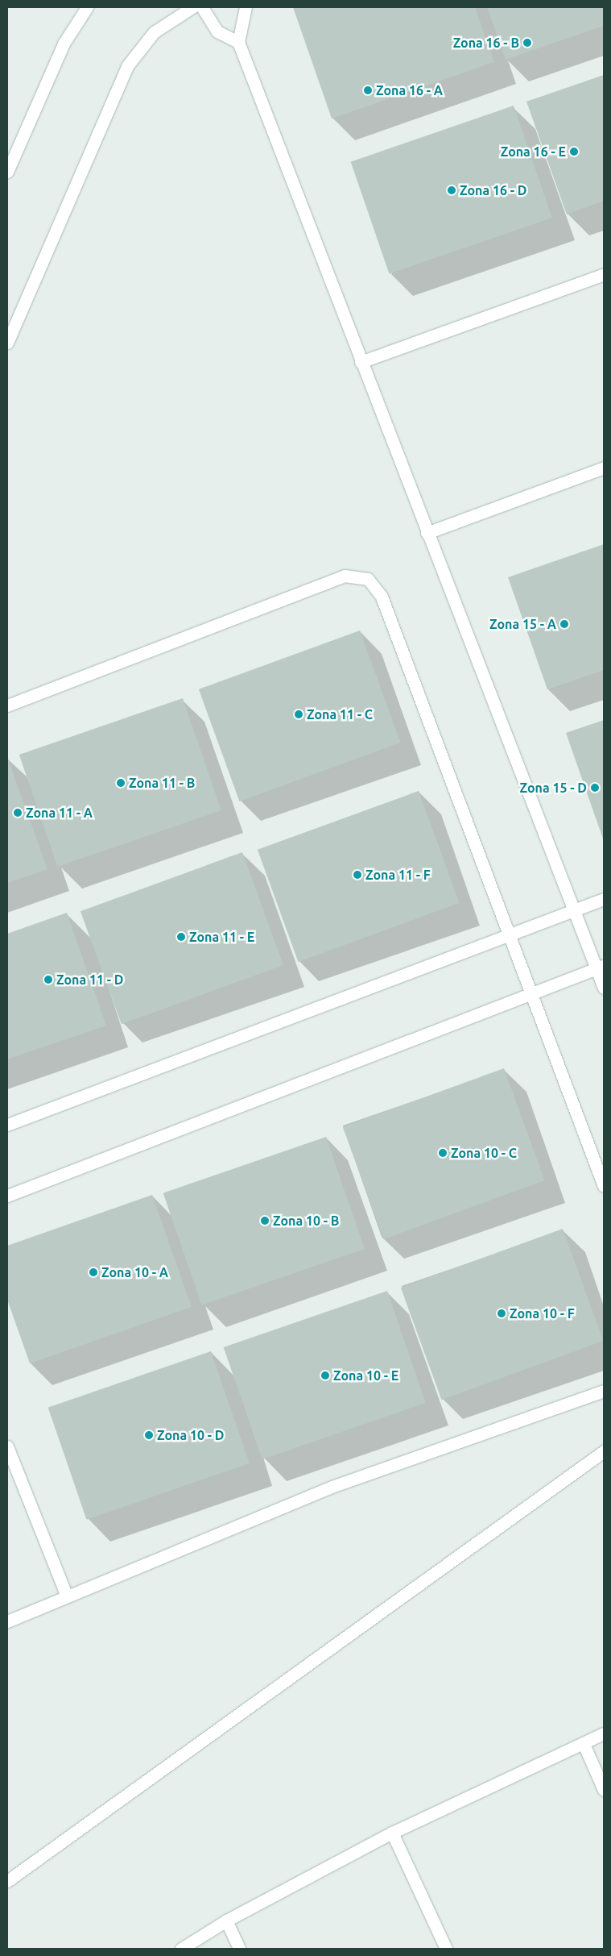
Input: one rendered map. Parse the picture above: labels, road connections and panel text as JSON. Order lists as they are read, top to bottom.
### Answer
{
  "places": [
    "Zona 16 - B",
    "Zona 16 - A",
    "Zona 16 - E",
    "Zona 16 - D",
    "Zona 15 - A",
    "Zona 11 - C",
    "Zona 11 - B",
    "Zona 15 - D",
    "Zona 11 - A",
    "Zona 11 - F",
    "Zona 11 - E",
    "Zona 11 - D",
    "Zona 10 - C",
    "Zona 10 - B",
    "Zona 10 - A",
    "Zona 10 - F",
    "Zona 10 - E",
    "Zona 10 - D"
  ]
}
